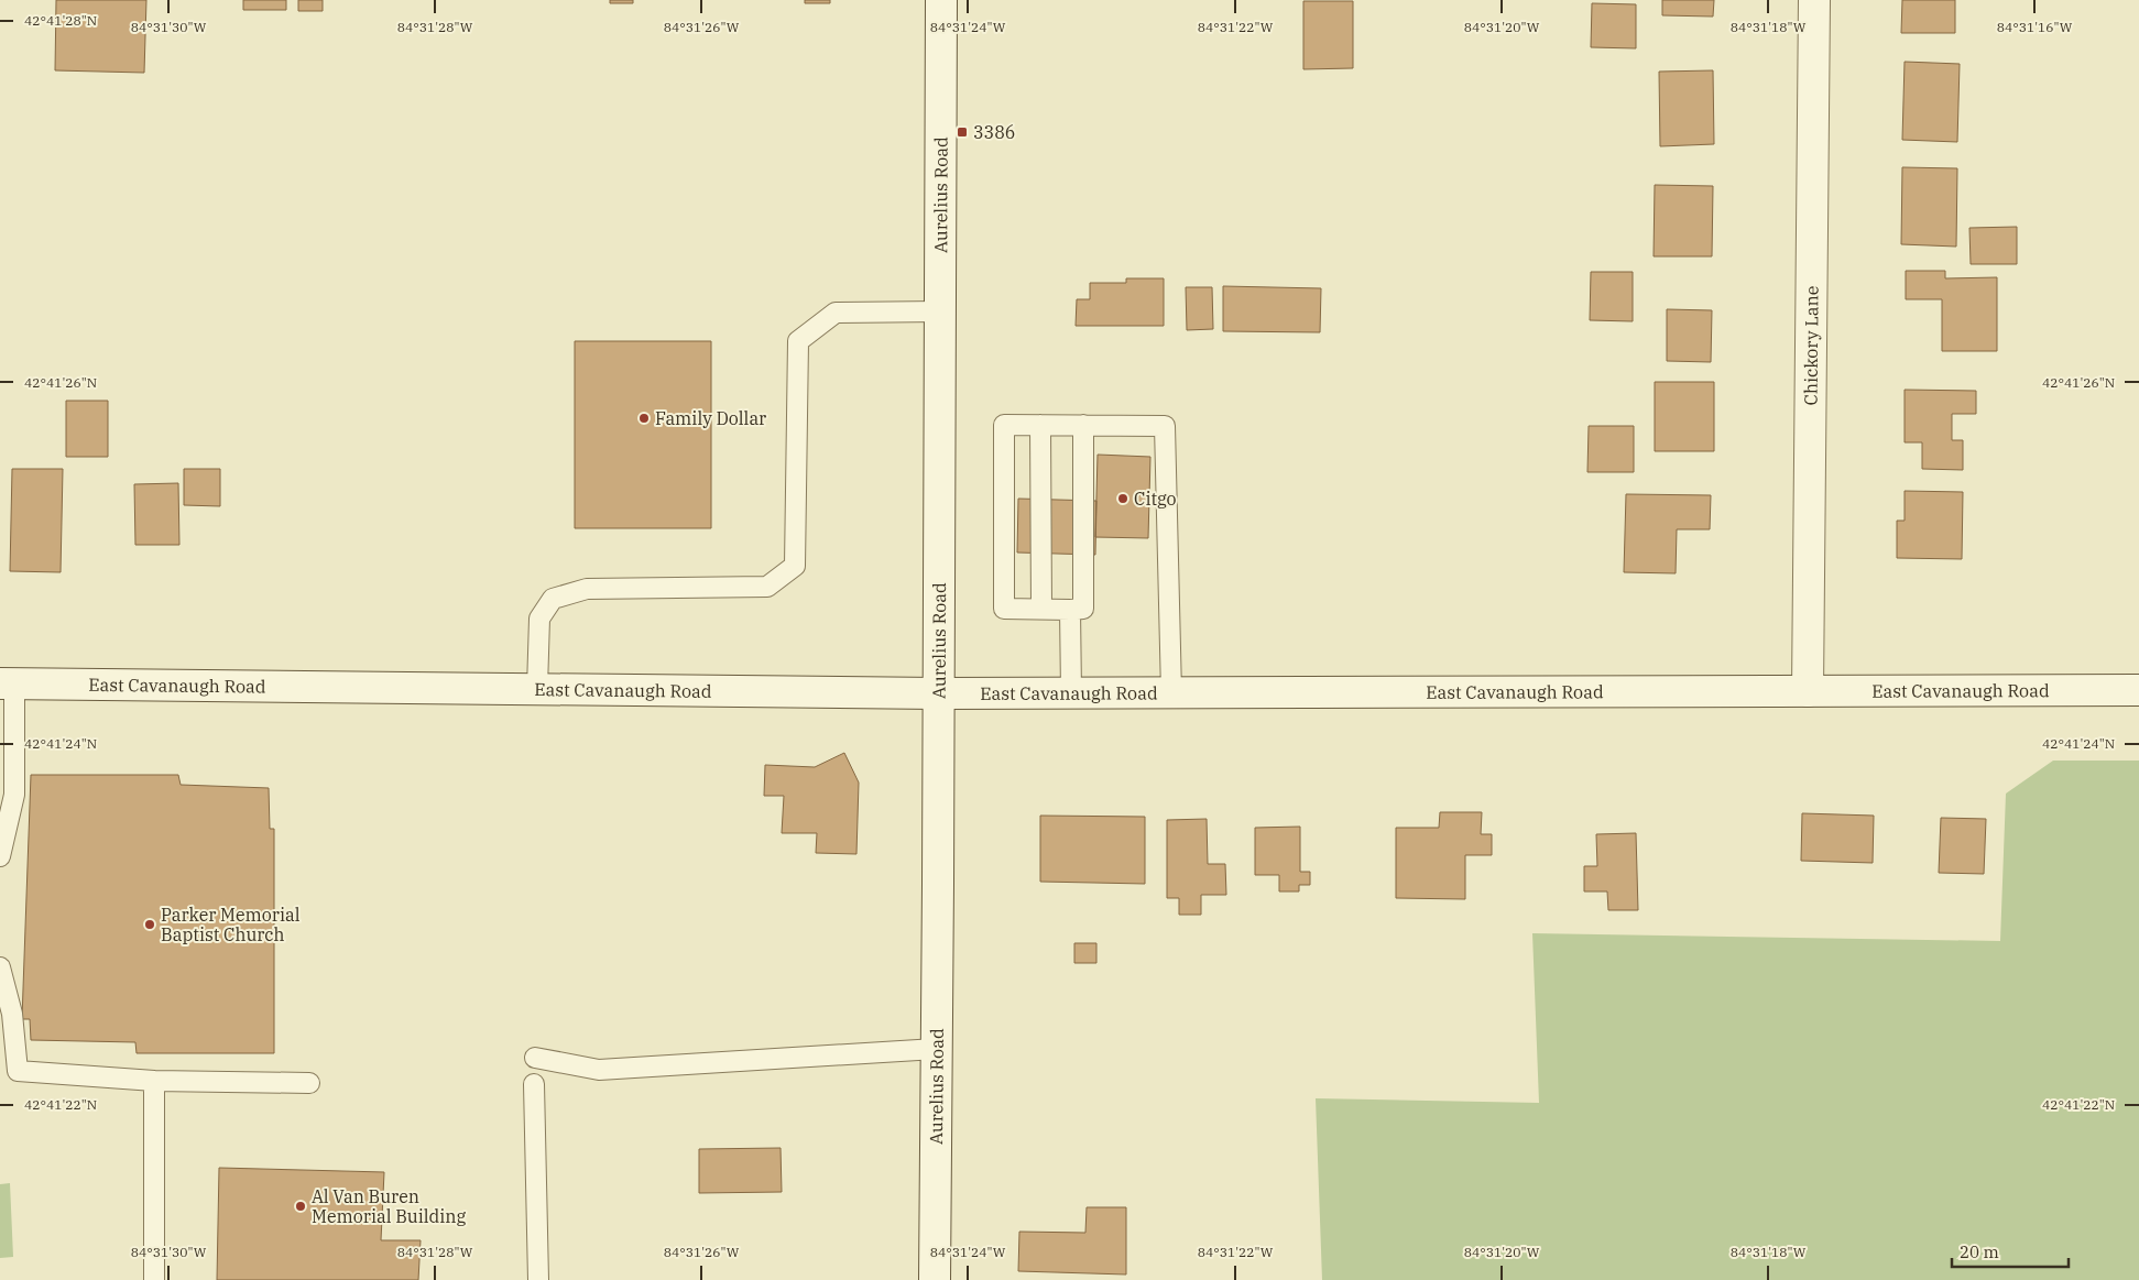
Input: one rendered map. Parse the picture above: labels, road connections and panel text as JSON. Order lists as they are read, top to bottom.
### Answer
{
  "streets": {
    "street": ["Aurelius Road", "Chickory Lane", "East Cavanaugh Road"]
  },
  "crossings": [
    ["Aurelius Road", "East Cavanaugh Road"],
    ["Chickory Lane", "East Cavanaugh Road"]
  ],
  "places": {
    "transit": ["3386"],
    "other": [
      "Family Dollar",
      "Citgo",
      "Parker Memorial Baptist Church",
      "Al Van Buren Memorial Building"
    ]
  },
  "scale_bar": "20 m",
  "coordinates": [
    "42°41'28\"N",
    "84°31'30\"W",
    "84°31'28\"W",
    "84°31'26\"W",
    "84°31'24\"W",
    "84°31'22\"W",
    "84°31'20\"W",
    "84°31'18\"W",
    "84°31'16\"W",
    "42°41'26\"N",
    "42°41'24\"N",
    "42°41'22\"N"
  ]
}
